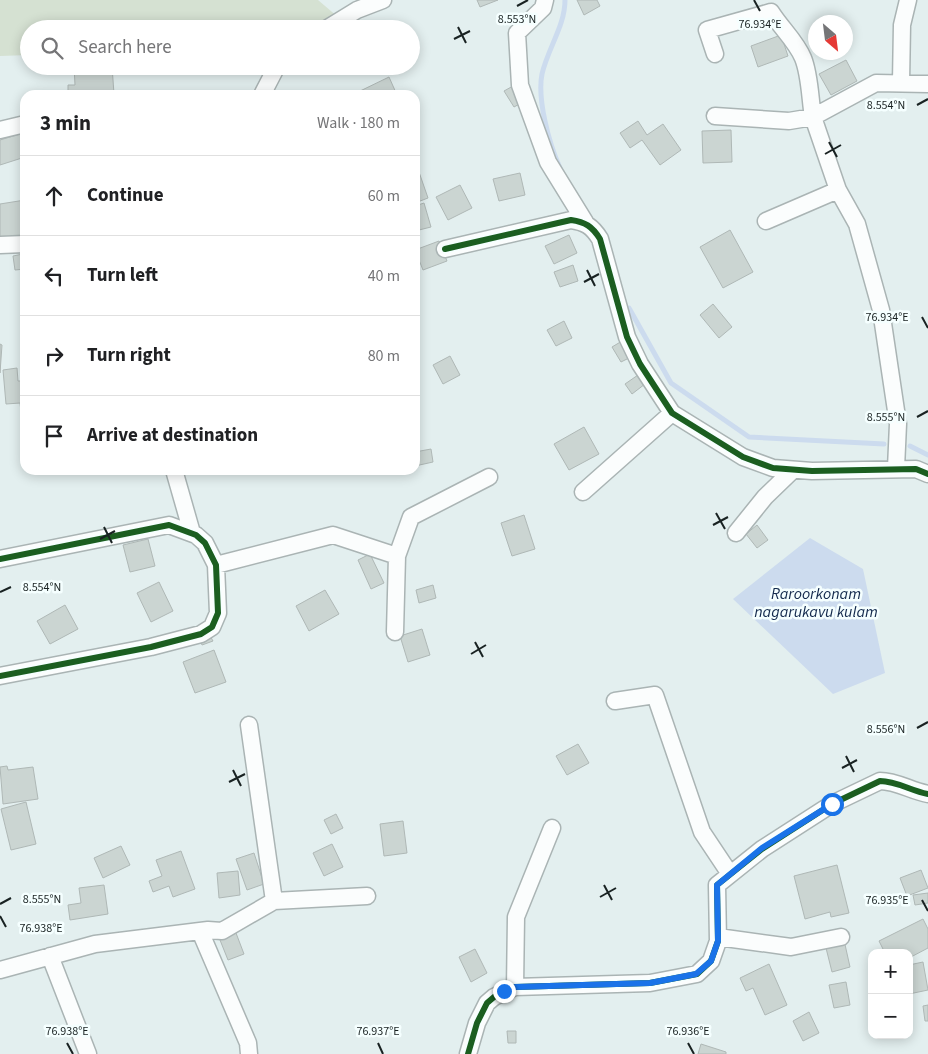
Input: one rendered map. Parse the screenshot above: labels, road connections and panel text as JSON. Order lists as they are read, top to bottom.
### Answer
{
  "water": ["Raroorkonam nagarukavu kulam"],
  "north": "bottom right",
  "page": {
    "search": "Search here",
    "heading": ["3 min", "Walk · 180 m"],
    "list": [
      ["Continue", "60 m"],
      ["Turn left", "40 m"],
      ["Turn right", "80 m"],
      "Arrive at destination"
    ],
    "map_buttons": ["+", "−"]
  },
  "coordinates": [
    "8.553°N",
    "76.934°E",
    "8.554°N",
    "8.555°N",
    "8.556°N",
    "76.935°E",
    "76.938°E",
    "76.937°E",
    "76.936°E"
  ]
}
